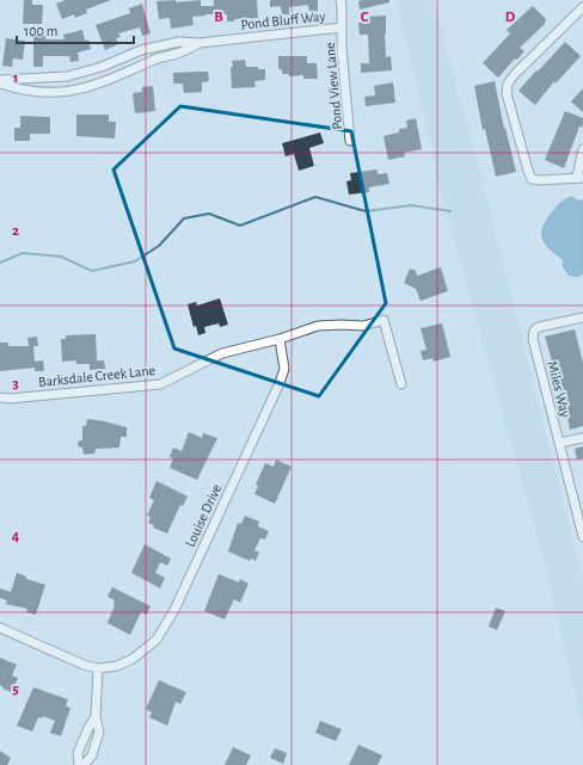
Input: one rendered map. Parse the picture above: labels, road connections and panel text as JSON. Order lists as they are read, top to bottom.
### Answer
{
  "streets": {
    "street": [
      "Pond Bluff Way",
      "Pond View Lane",
      "Barksdale Creek Lane",
      "Miles Way",
      "Louise Drive"
    ]
  },
  "crossings": [
    ["Pond Bluff Way", "Pond View Lane"],
    ["Barksdale Creek Lane", "Louise Drive"]
  ],
  "scale_bar": "100 m",
  "grid": {
    "columns": ["B", "C", "D"],
    "rows": [
      "1",
      "2",
      "3",
      "4",
      "5"
    ]
  }
}
